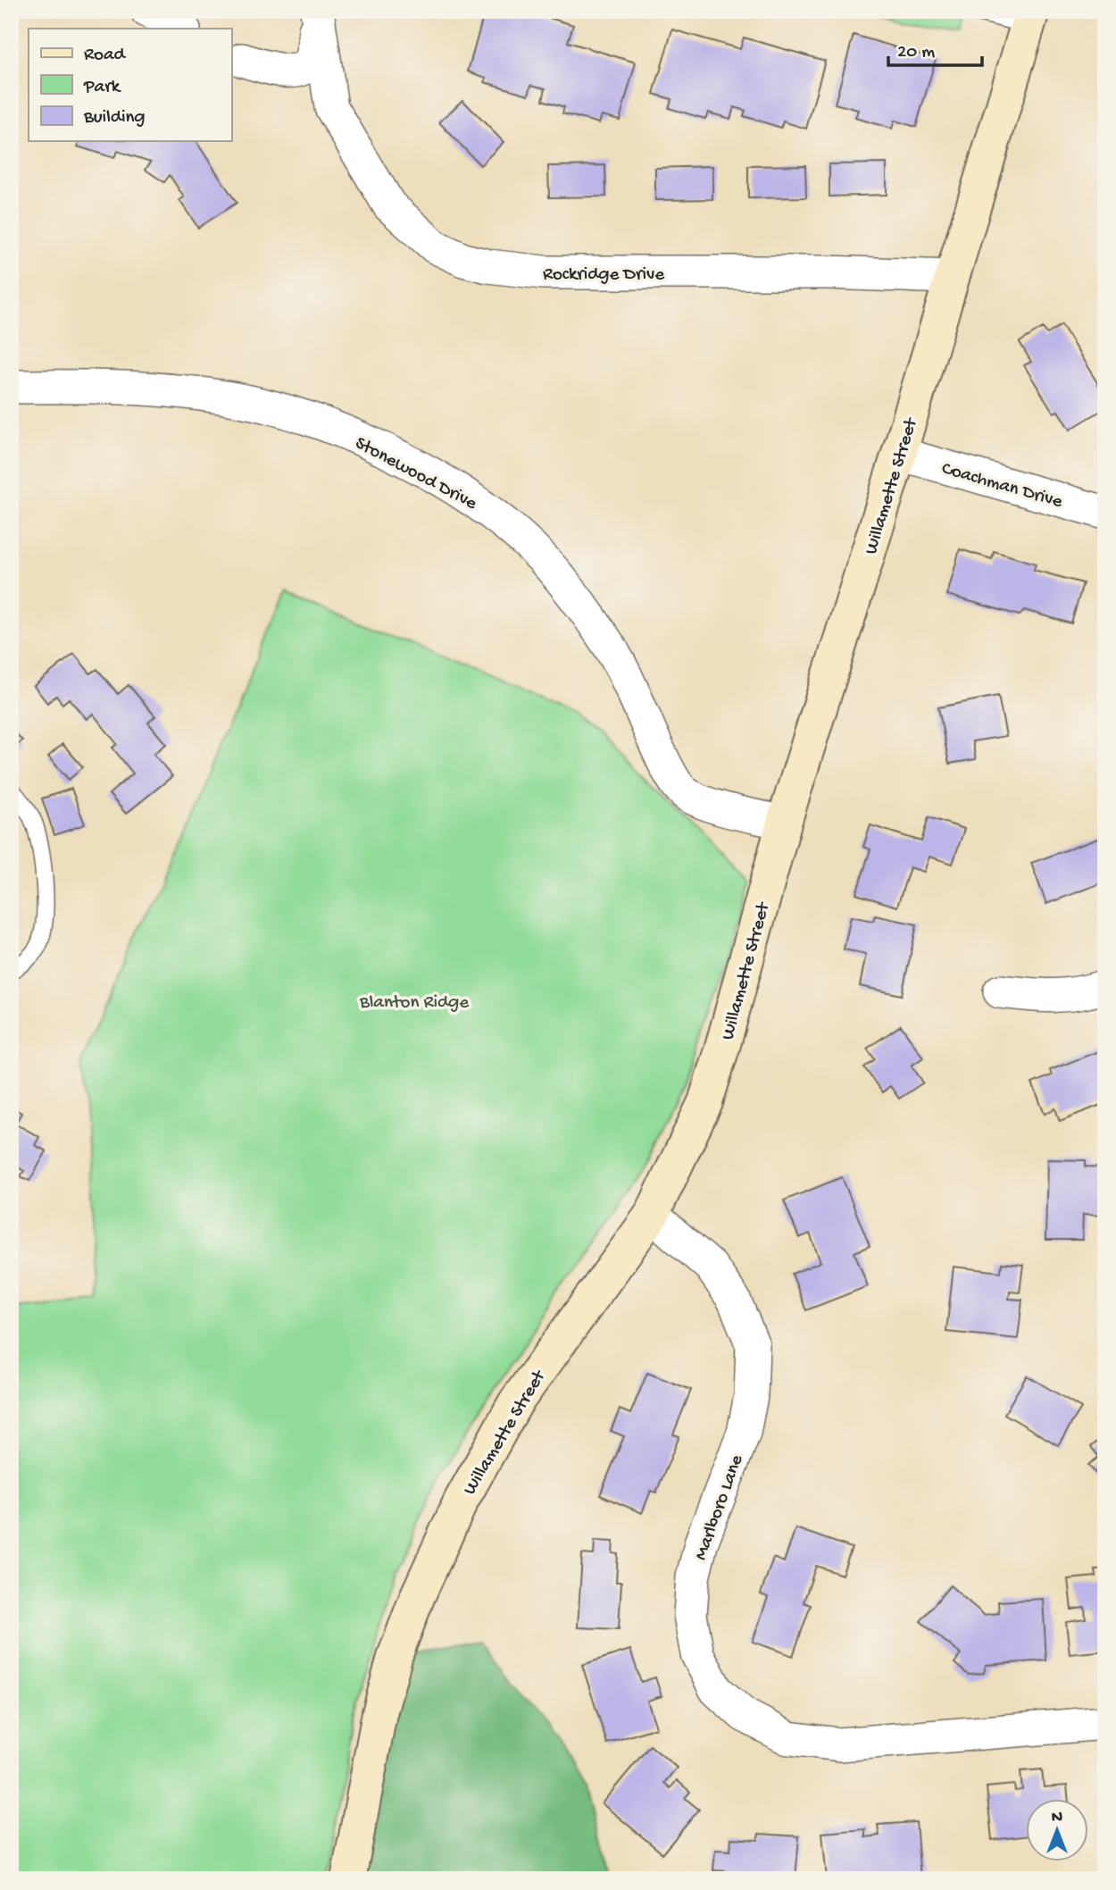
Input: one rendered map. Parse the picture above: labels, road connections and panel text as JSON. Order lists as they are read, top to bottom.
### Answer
{
  "streets": {
    "main road": ["Willamette Street"],
    "street": [
      "Rockridge Drive",
      "Stonewood Drive",
      "Coachman Drive",
      "Marlboro Lane"
    ]
  },
  "crossings": [
    ["Rockridge Drive", "Willamette Street"],
    ["Stonewood Drive", "Willamette Street"],
    ["Coachman Drive", "Willamette Street"],
    ["Willamette Street", "Marlboro Lane"]
  ],
  "parks": ["Blanton Ridge"],
  "legend": ["Road", "Park", "Building"],
  "scale_bar": "20 m",
  "north": "top"
}
